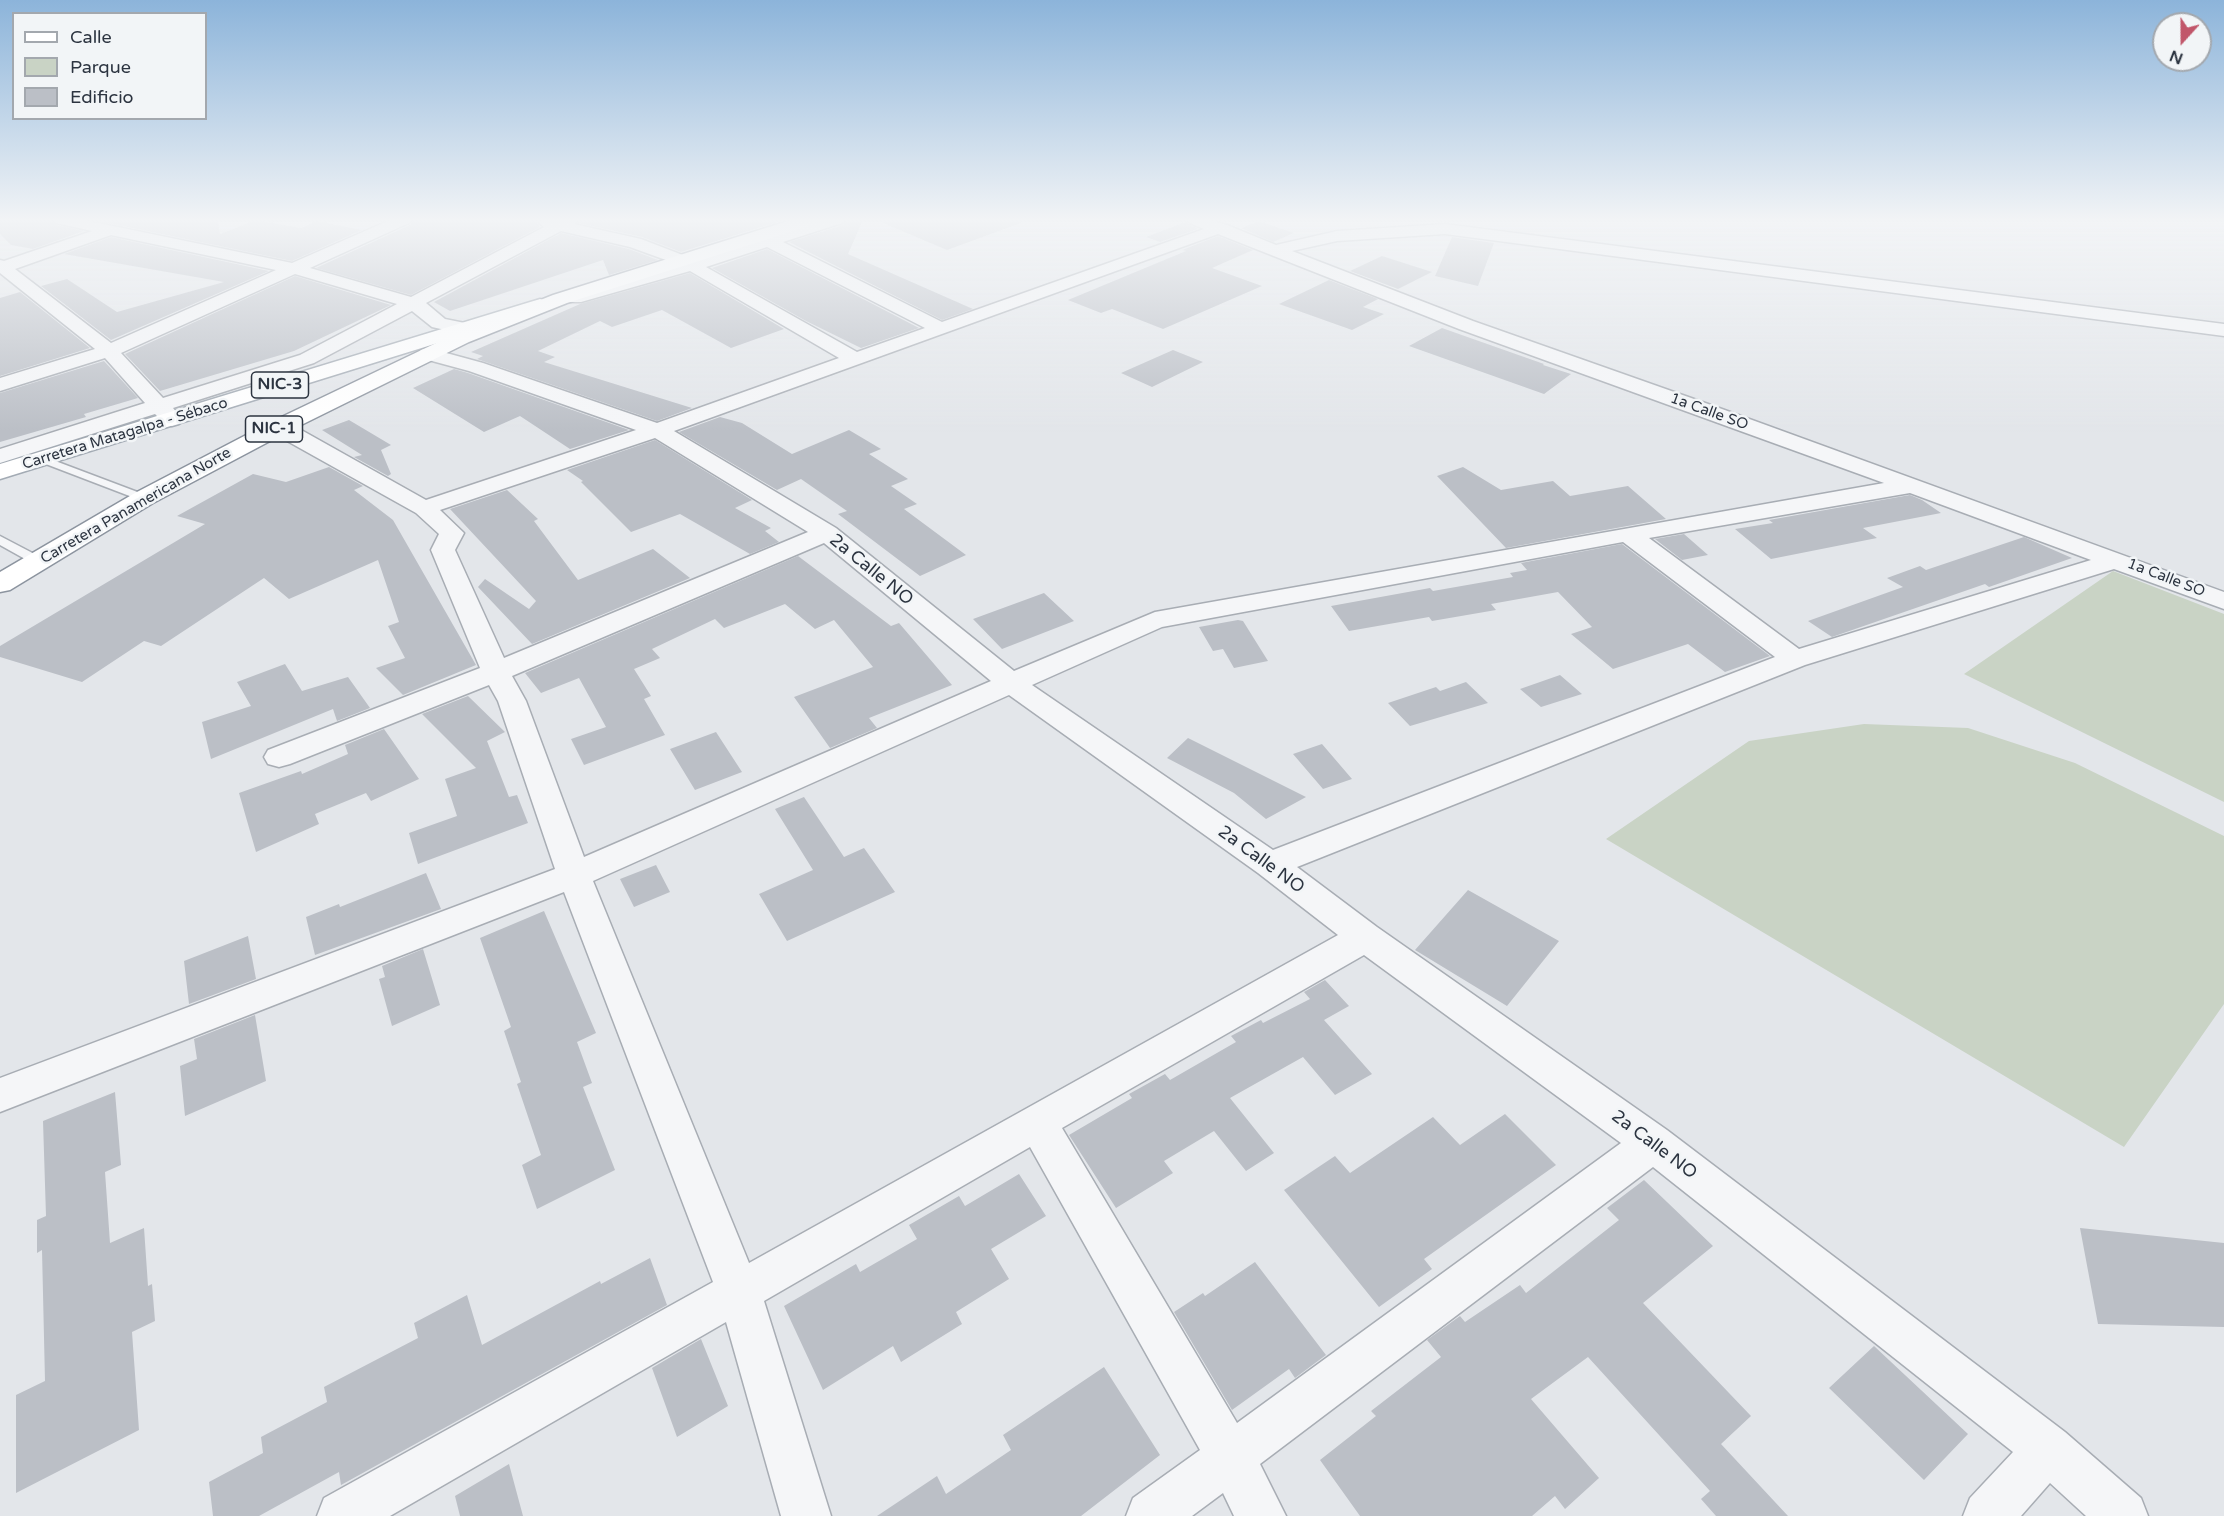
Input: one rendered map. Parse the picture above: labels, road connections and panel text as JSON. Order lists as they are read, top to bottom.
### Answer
{
  "streets": {
    "main road": [
      "NIC-3",
      "NIC-1",
      "Carretera Matagalpa - Sébaco",
      "Carretera Panamericana Norte"
    ],
    "street": ["1a Calle SO", "2a Calle NO"]
  },
  "crossings": [
    ["Carretera Matagalpa - Sébaco", "Carretera Panamericana Norte"],
    ["Carretera Panamericana Norte", "2a Calle NO"]
  ],
  "legend": ["Calle", "Parque", "Edificio"],
  "north": "bottom"
}
